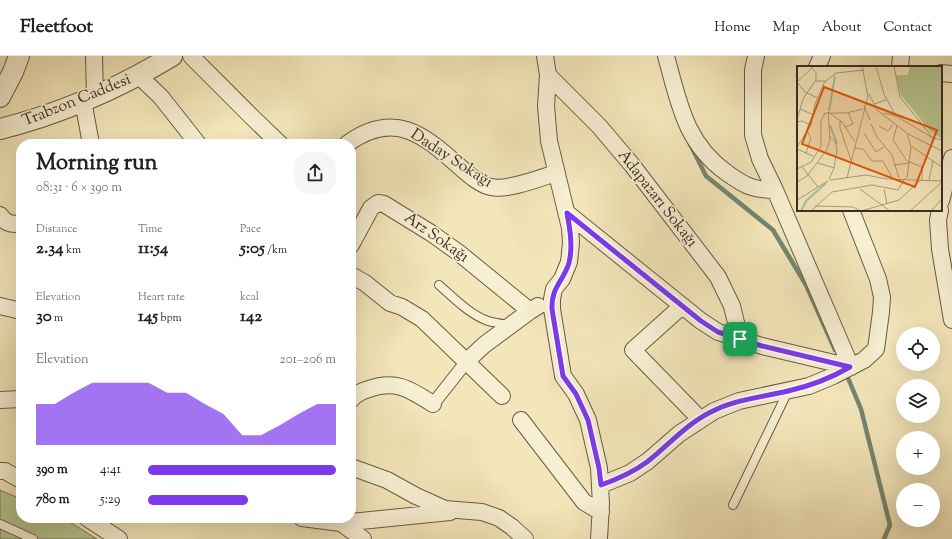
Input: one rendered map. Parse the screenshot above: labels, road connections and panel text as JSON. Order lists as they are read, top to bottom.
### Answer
{
  "streets": {
    "street": [
      "Trabzon Caddesi",
      "Daday Sokağı",
      "Adapazarı Sokağı",
      "Arz Sokağı"
    ]
  },
  "page": {
    "header": "Fleetfoot",
    "nav": [
      "Home",
      "Map",
      "About",
      "Contact"
    ],
    "heading": ["Morning run", "08:31 · 6 × 390 m"],
    "stats": [
      ["Distance", "2.34 km"],
      ["Time", "11:54"],
      ["Pace", "5:05 /km"],
      ["Elevation", "30 m"],
      ["Heart rate", "145 bpm"],
      ["kcal", "142"]
    ],
    "map_buttons": ["+", "−"],
    "chart": ["Elevation", "201–206 m"],
    "list": [
      {
        "name": "390 m",
        "note": "4:41"
      },
      {
        "name": "780 m",
        "note": "5:29"
      }
    ]
  }
}
